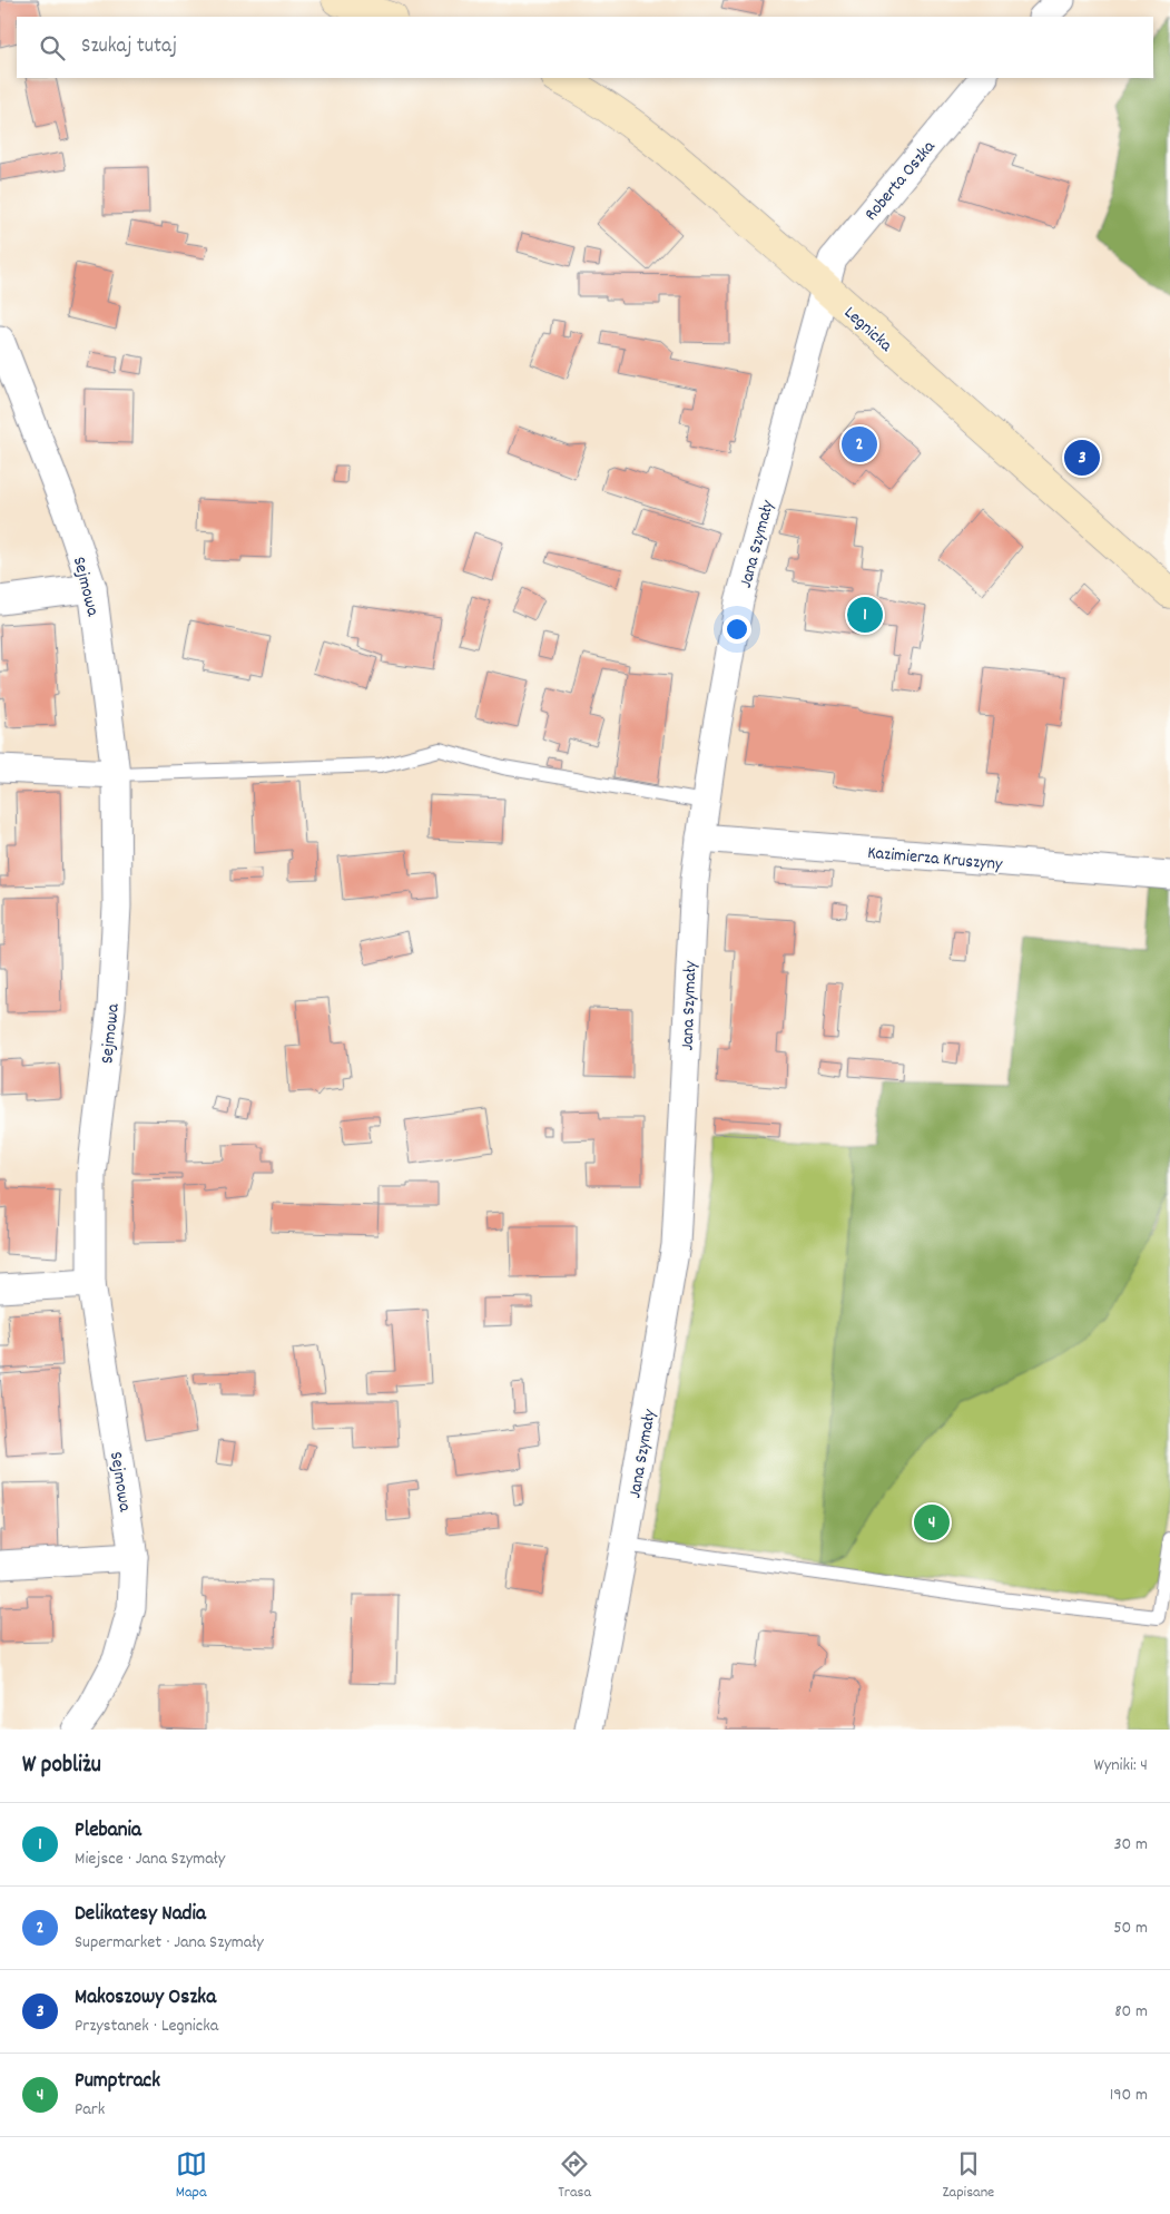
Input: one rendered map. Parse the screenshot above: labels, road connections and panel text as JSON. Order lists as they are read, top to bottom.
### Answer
{
  "streets": {
    "main road": ["Legnicka"],
    "street": [
      "Roberta Oszka",
      "Jana Szymały",
      "Sejmowa",
      "Kazimierza Kruszyny"
    ]
  },
  "crossings": [
    ["Roberta Oszka", "Legnicka"],
    ["Roberta Oszka", "Jana Szymały"],
    ["Legnicka", "Jana Szymały"],
    ["Jana Szymały", "Kazimierza Kruszyny"]
  ],
  "page": {
    "search": "Szukaj tutaj",
    "pins": [
      "2",
      "3",
      "1",
      "4"
    ],
    "heading": ["W pobliżu", "Wyniki: 4"],
    "list": [
      {
        "mark": "1",
        "name": "Plebania",
        "note": "Miejsce · Jana Szymały",
        "value": "30 m"
      },
      {
        "mark": "2",
        "name": "Delikatesy Nadia",
        "note": "Supermarket · Jana Szymały",
        "value": "50 m"
      },
      {
        "mark": "3",
        "name": "Makoszowy Oszka",
        "note": "Przystanek · Legnicka",
        "value": "80 m"
      },
      {
        "mark": "4",
        "name": "Pumptrack",
        "note": "Park",
        "value": "190 m"
      }
    ],
    "nav": ["Mapa", "Trasa", "Zapisane"]
  }
}
